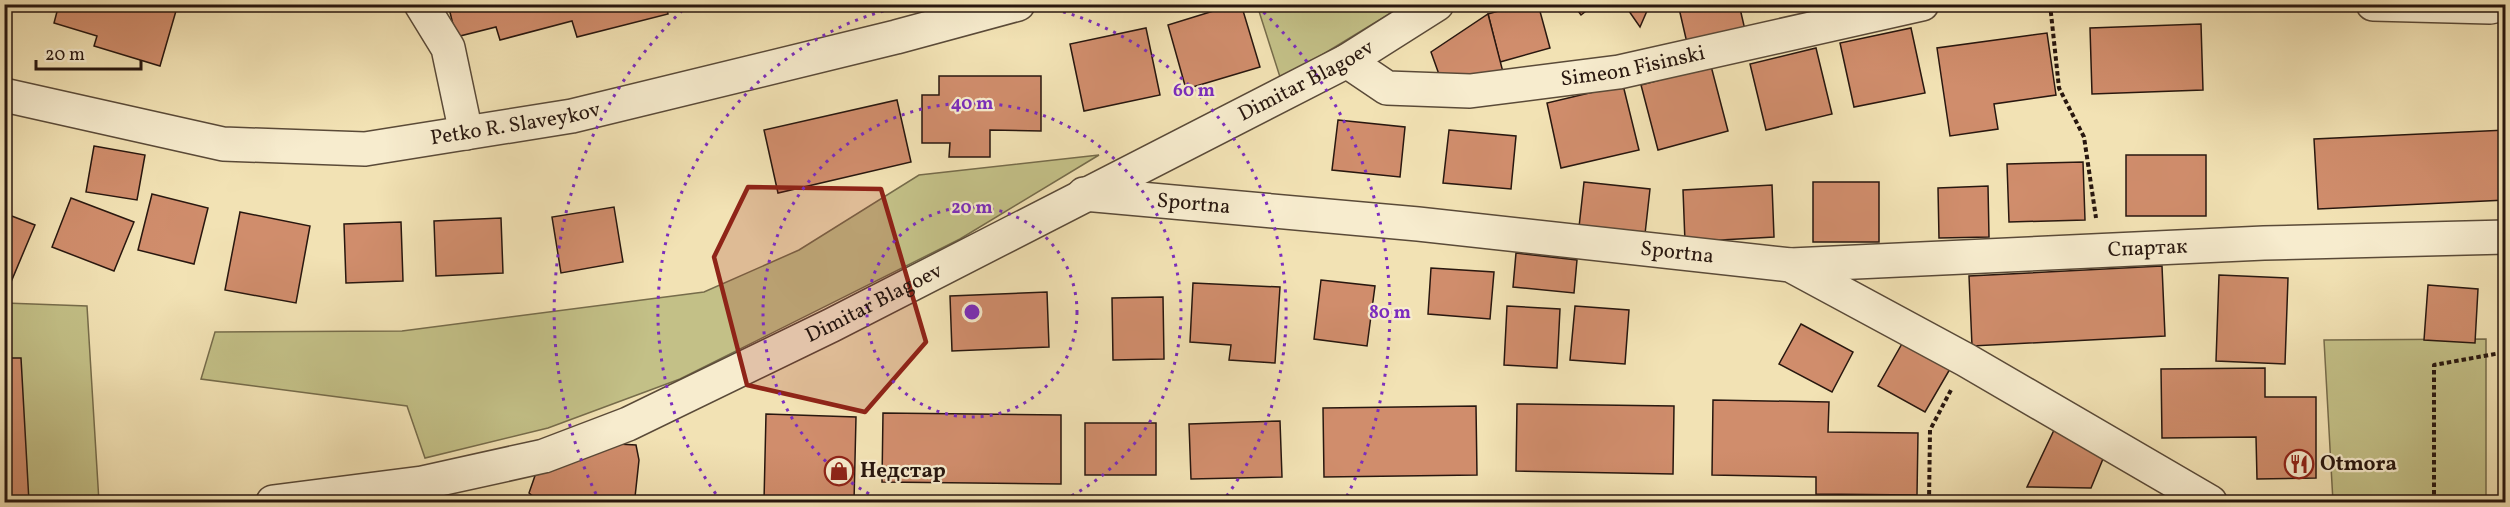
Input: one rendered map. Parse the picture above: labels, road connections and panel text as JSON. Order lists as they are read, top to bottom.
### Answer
{
  "streets": {
    "street": [
      "Simeon Fisinski",
      "Dimitar Blagoev",
      "Petko R. Slaveykov",
      "Sportna",
      "Спартак"
    ]
  },
  "crossings": [
    ["Simeon Fisinski", "Dimitar Blagoev"],
    ["Dimitar Blagoev", "Sportna"],
    ["Sportna", "Спартак"]
  ],
  "places": {
    "restaurant": ["Otmora"],
    "shop": ["Недстар"]
  },
  "scale_bar": "20 m",
  "rings": [
    "60 m",
    "40 m",
    "20 m",
    "80 m"
  ]
}
